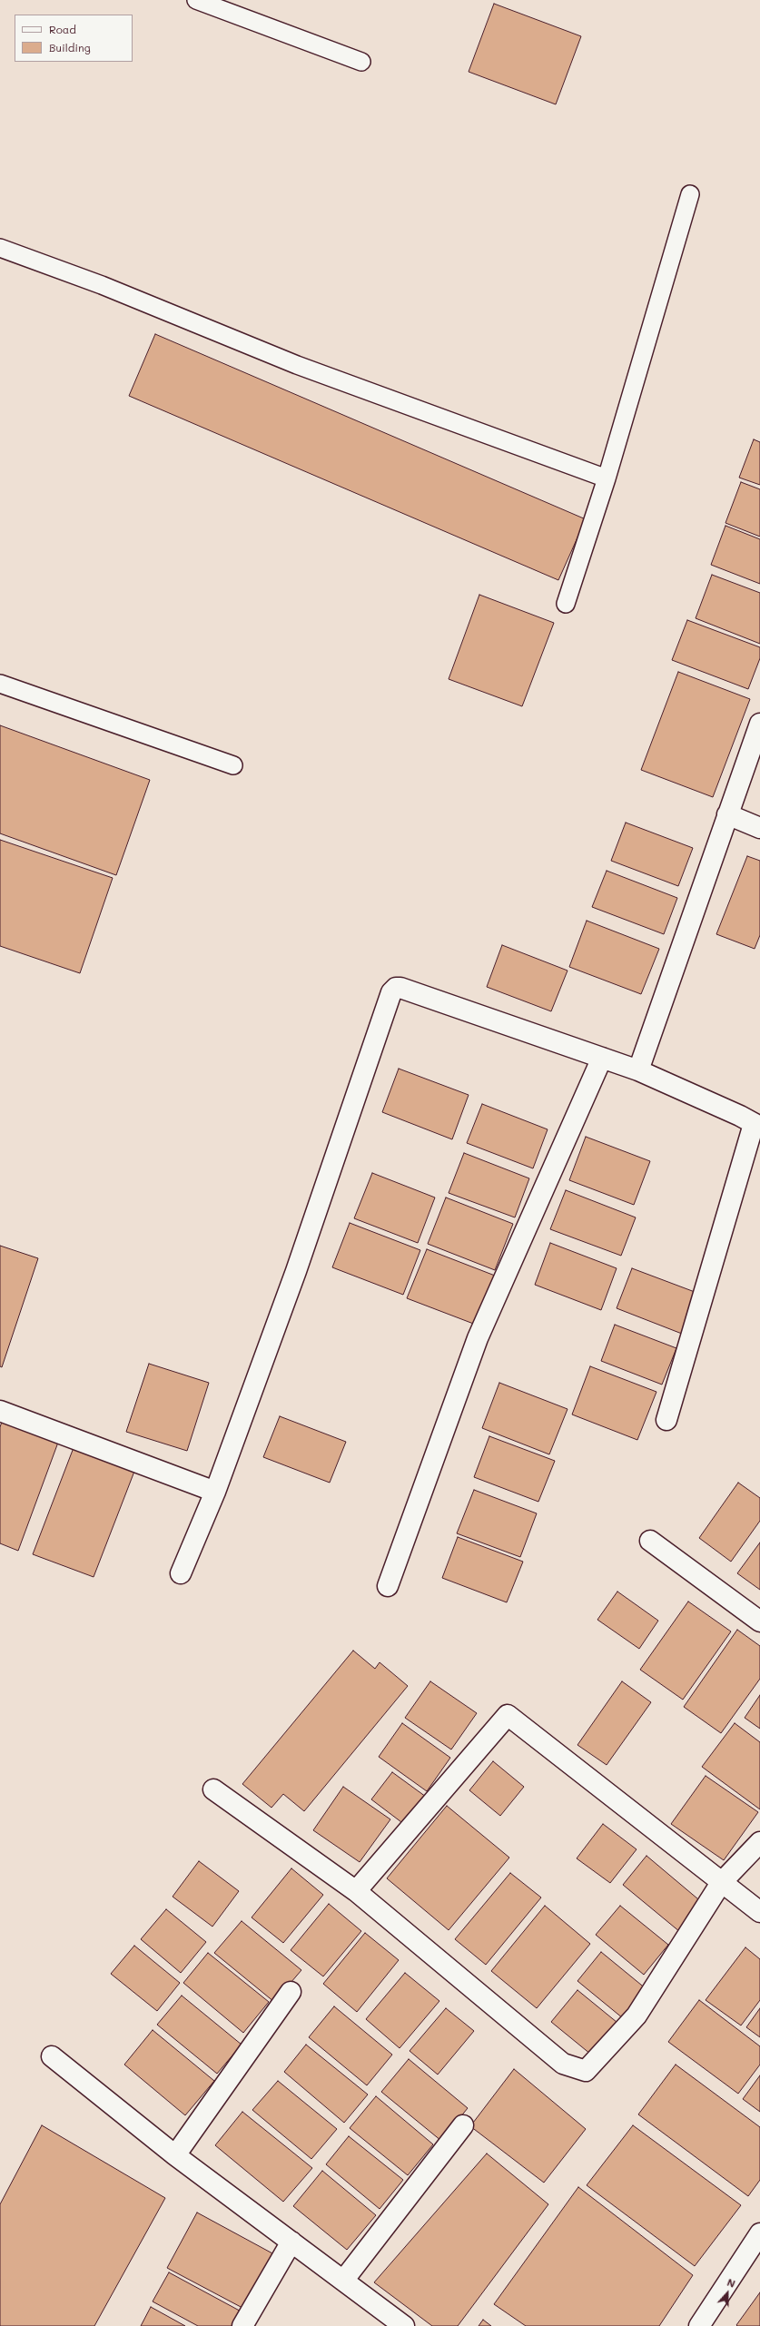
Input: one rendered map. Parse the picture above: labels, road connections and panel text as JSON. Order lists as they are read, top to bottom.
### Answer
{
  "legend": ["Road", "Building"],
  "north": "top"
}
